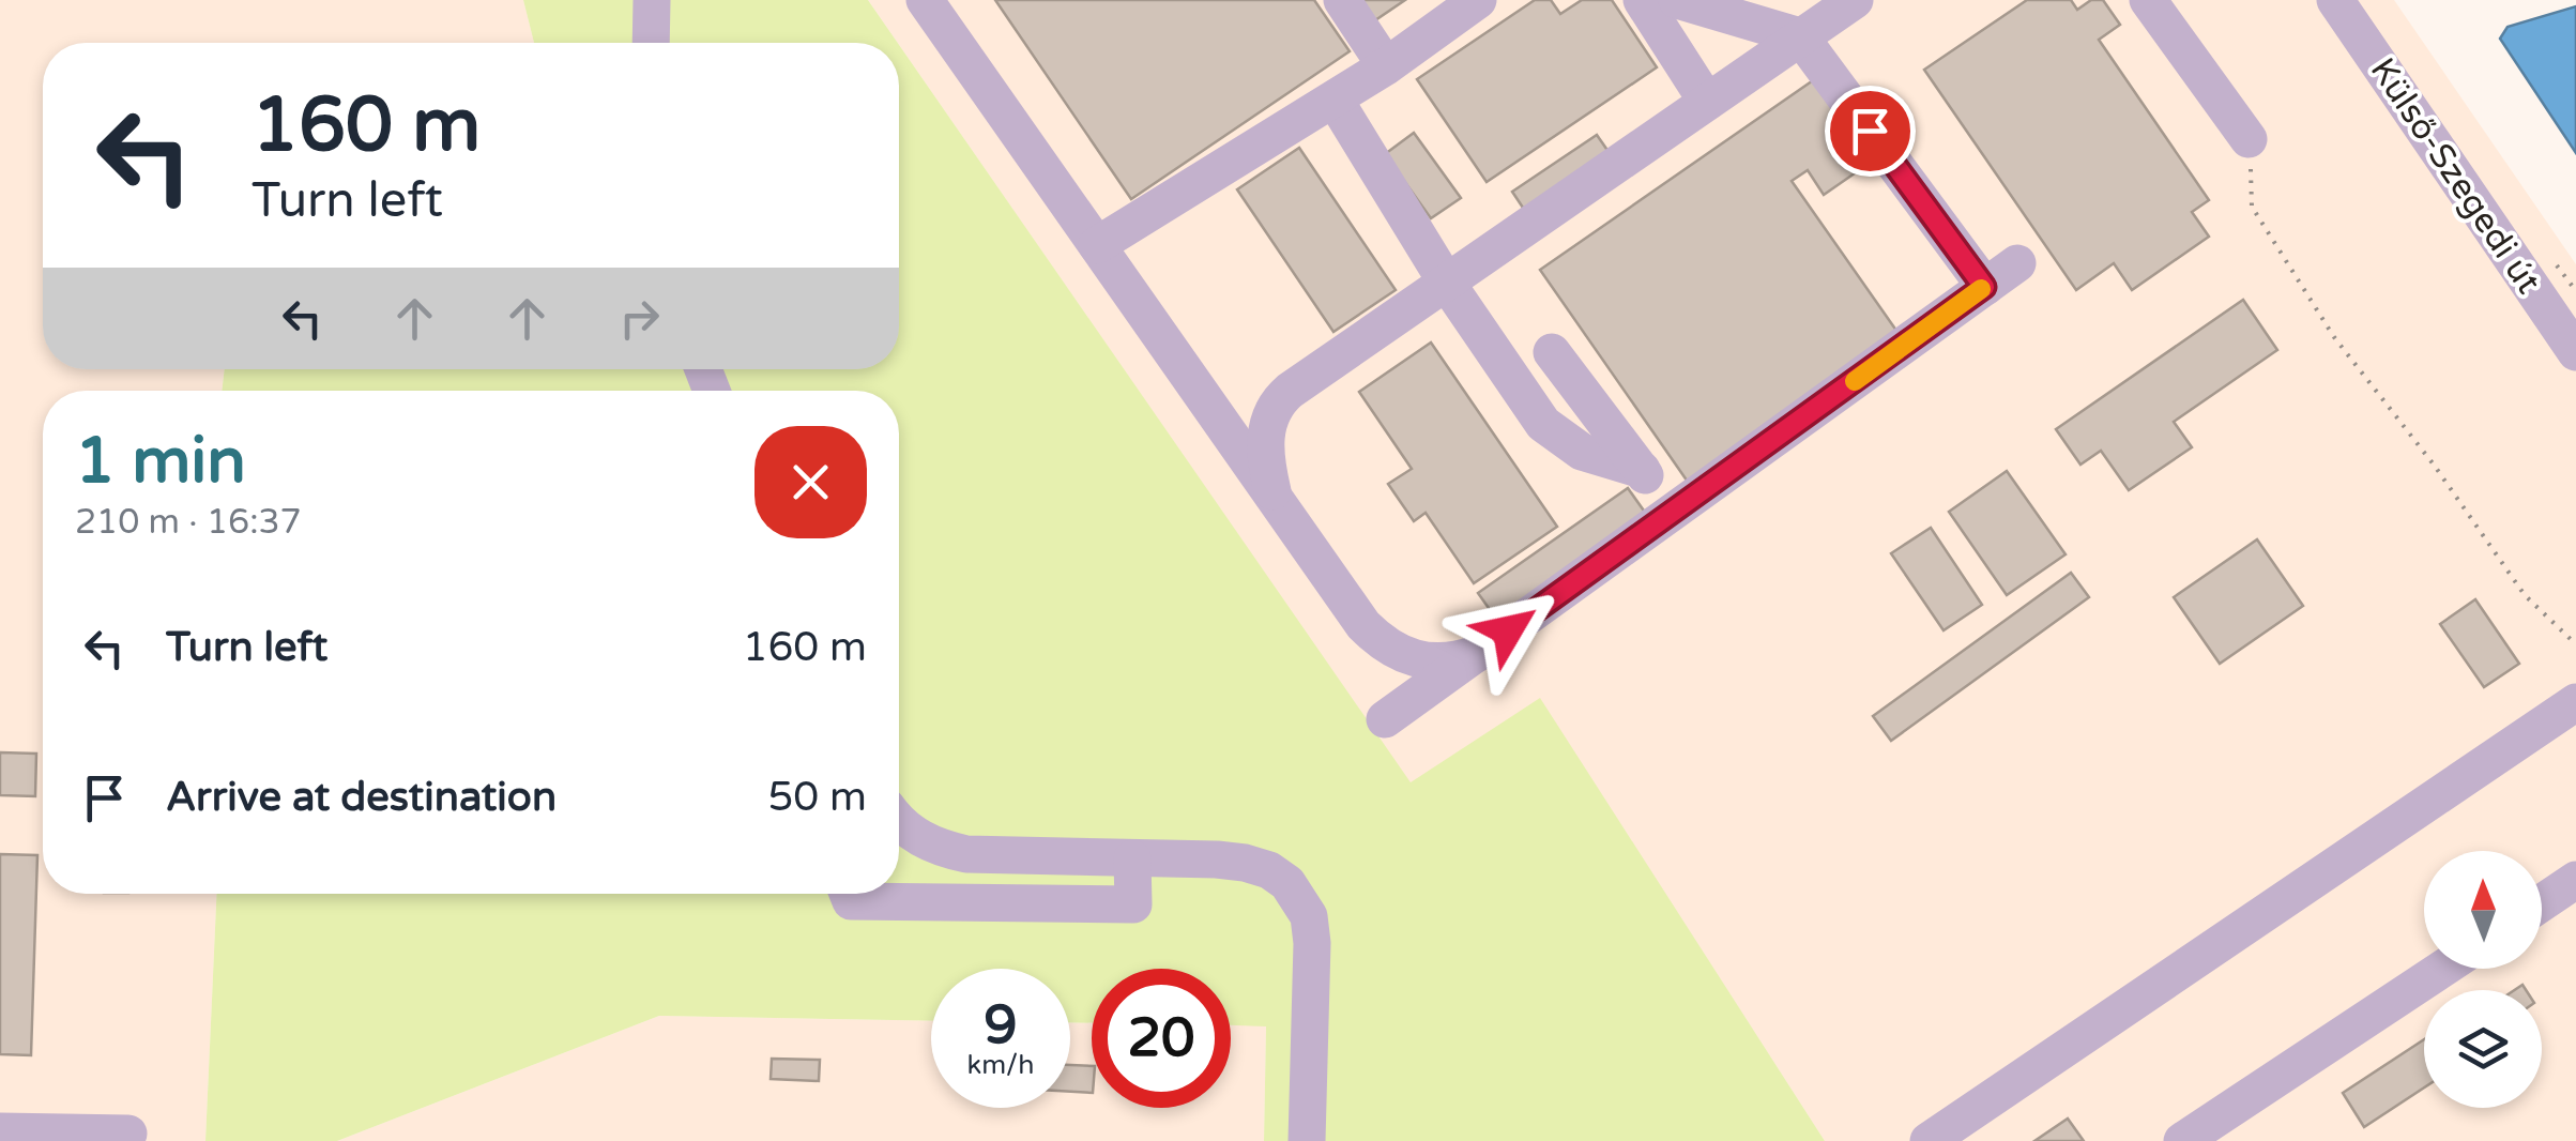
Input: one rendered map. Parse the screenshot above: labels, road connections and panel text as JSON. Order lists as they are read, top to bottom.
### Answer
{
  "streets": {
    "street": ["Külső-Szegedi út"]
  },
  "north": "top",
  "page": {
    "turn": ["160 m", "Turn left"],
    "heading": ["1 min", "210 m · 16:37"],
    "list": [
      {
        "name": "Turn left",
        "value": "160 m"
      },
      {
        "name": "Arrive at destination",
        "value": "50 m"
      }
    ],
    "speed": "9 km/h",
    "limit": "20"
  }
}
